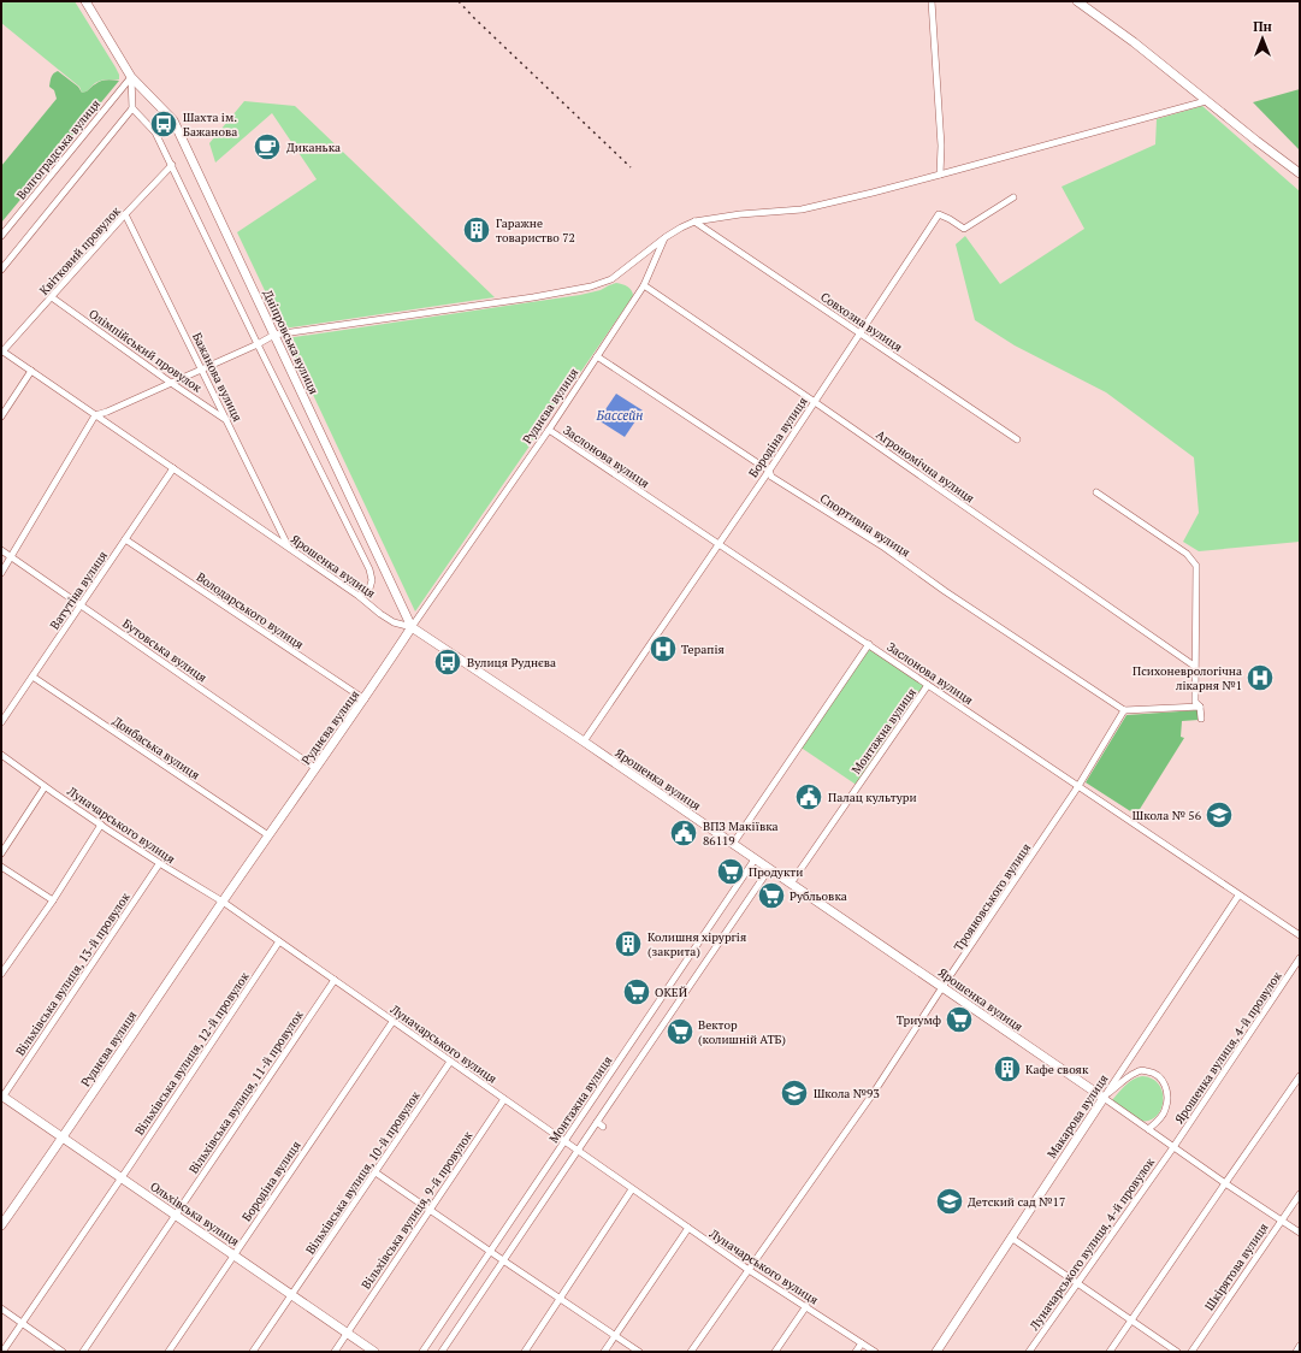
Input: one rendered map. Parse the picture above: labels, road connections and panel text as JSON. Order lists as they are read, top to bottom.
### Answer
{
  "streets": {
    "street": [
      "Волгоградська вулиця",
      "Квітковий провулок",
      "Совхозна вулиця",
      "Дніпровська вулиця",
      "Олімпійський провулок",
      "Бажанова вулиця",
      "Руднєва вулиця",
      "Бородіна вулиця",
      "Заслонова вулиця",
      "Агрономічна вулиця",
      "Спортивна вулиця",
      "Ярошенка вулиця",
      "Ватутіна вулиця",
      "Володарського вулиця",
      "Бутовська вулиця",
      "Монтажна вулиця",
      "Донбаська вулиця",
      "Луначарського вулиця",
      "Трояновського вулиця",
      "Вільхівська вулиця, 13-й провулок",
      "Ярошенка вулиця, 4-й провулок",
      "Вільхівська вулиця, 12-й провулок",
      "Вільхівська вулиця, 11-й провулок",
      "Макарова вулиця",
      "Вільхівська вулиця, 10-й провулок",
      "Вільхівська вулиця, 9-й провулок",
      "Ольхівська вулиця",
      "Луначарського вулиця, 4-й провулок",
      "Шкірятова вулиця"
    ]
  },
  "crossings": [
    ["Волгоградська вулиця", "Дніпровська вулиця"],
    ["Квітковий провулок", "Олімпійський провулок"],
    ["Квітковий провулок", "Бажанова вулиця"],
    ["Квітковий провулок", "Ярошенка вулиця"],
    ["Совхозна вулиця", "Бородіна вулиця"],
    ["Дніпровська вулиця", "Руднєва вулиця"],
    ["Дніпровська вулиця", "Ярошенка вулиця"],
    ["Олімпійський провулок", "Бажанова вулиця"],
    ["Бажанова вулиця", "Ярошенка вулиця"],
    ["Руднєва вулиця", "Заслонова вулиця"],
    ["Руднєва вулиця", "Агрономічна вулиця"],
    ["Руднєва вулиця", "Спортивна вулиця"],
    ["Руднєва вулиця", "Ярошенка вулиця"],
    ["Руднєва вулиця", "Володарського вулиця"],
    ["Руднєва вулиця", "Бутовська вулиця"],
    ["Руднєва вулиця", "Донбаська вулиця"],
    ["Руднєва вулиця", "Луначарського вулиця"],
    ["Руднєва вулиця", "Ольхівська вулиця"],
    ["Бородіна вулиця", "Заслонова вулиця"],
    ["Бородіна вулиця", "Агрономічна вулиця"],
    ["Бородіна вулиця", "Спортивна вулиця"],
    ["Бородіна вулиця", "Ярошенка вулиця"],
    ["Бородіна вулиця", "Луначарського вулиця"],
    ["Бородіна вулиця", "Ольхівська вулиця"],
    ["Заслонова вулиця", "Монтажна вулиця"],
    ["Заслонова вулиця", "Трояновського вулиця"],
    ["Заслонова вулиця", "Макарова вулиця"],
    ["Спортивна вулиця", "Трояновського вулиця"],
    ["Ярошенка вулиця", "Ватутіна вулиця"],
    ["Ярошенка вулиця", "Монтажна вулиця"],
    ["Ярошенка вулиця", "Трояновського вулиця"],
    ["Ярошенка вулиця", "Ярошенка вулиця, 4-й провулок"],
    ["Ярошенка вулиця", "Макарова вулиця"],
    ["Ярошенка вулиця", "Луначарського вулиця, 4-й провулок"],
    ["Ярошенка вулиця", "Шкірятова вулиця"],
    ["Ватутіна вулиця", "Володарського вулиця"],
    ["Ватутіна вулиця", "Бутовська вулиця"],
    ["Ватутіна вулиця", "Донбаська вулиця"],
    ["Монтажна вулиця", "Луначарського вулиця"],
    ["Луначарського вулиця", "Трояновського вулиця"],
    ["Луначарського вулиця", "Вільхівська вулиця, 13-й провулок"],
    ["Луначарського вулиця", "Вільхівська вулиця, 12-й провулок"],
    ["Луначарського вулиця", "Вільхівська вулиця, 11-й провулок"],
    ["Луначарського вулиця", "Вільхівська вулиця, 10-й провулок"],
    ["Луначарського вулиця", "Вільхівська вулиця, 9-й провулок"],
    ["Вільхівська вулиця, 13-й провулок", "Ольхівська вулиця"],
    ["Ярошенка вулиця, 4-й провулок", "Луначарського вулиця, 4-й провулок"],
    ["Вільхівська вулиця, 12-й провулок", "Ольхівська вулиця"],
    ["Вільхівська вулиця, 11-й провулок", "Ольхівська вулиця"],
    ["Вільхівська вулиця, 10-й провулок", "Ольхівська вулиця"],
    ["Вільхівська вулиця, 9-й провулок", "Ольхівська вулиця"]
  ],
  "water": ["Бассейн"],
  "places": {
    "bus stop": ["Шахта ім. Бажанова", "Вулиця Руднєва"],
    "cafe": ["Диканька"],
    "building": ["Гаражне товариство 72", "Колишня хірургія (закрита)", "Кафе свояк"],
    "hospital": ["Терапія", "Психоневрологічна лікарня №1"],
    "public building": ["Палац культури", "ВПЗ Макіївка 86119"],
    "school or university": ["Школа № 56", "Школа №93", "Детский сад №17"],
    "supermarket": [
      "Продукти",
      "Рубльовка",
      "ОКЕЙ",
      "Триумф",
      "Вектор (колишній АТБ)"
    ]
  },
  "north": "top"
}
